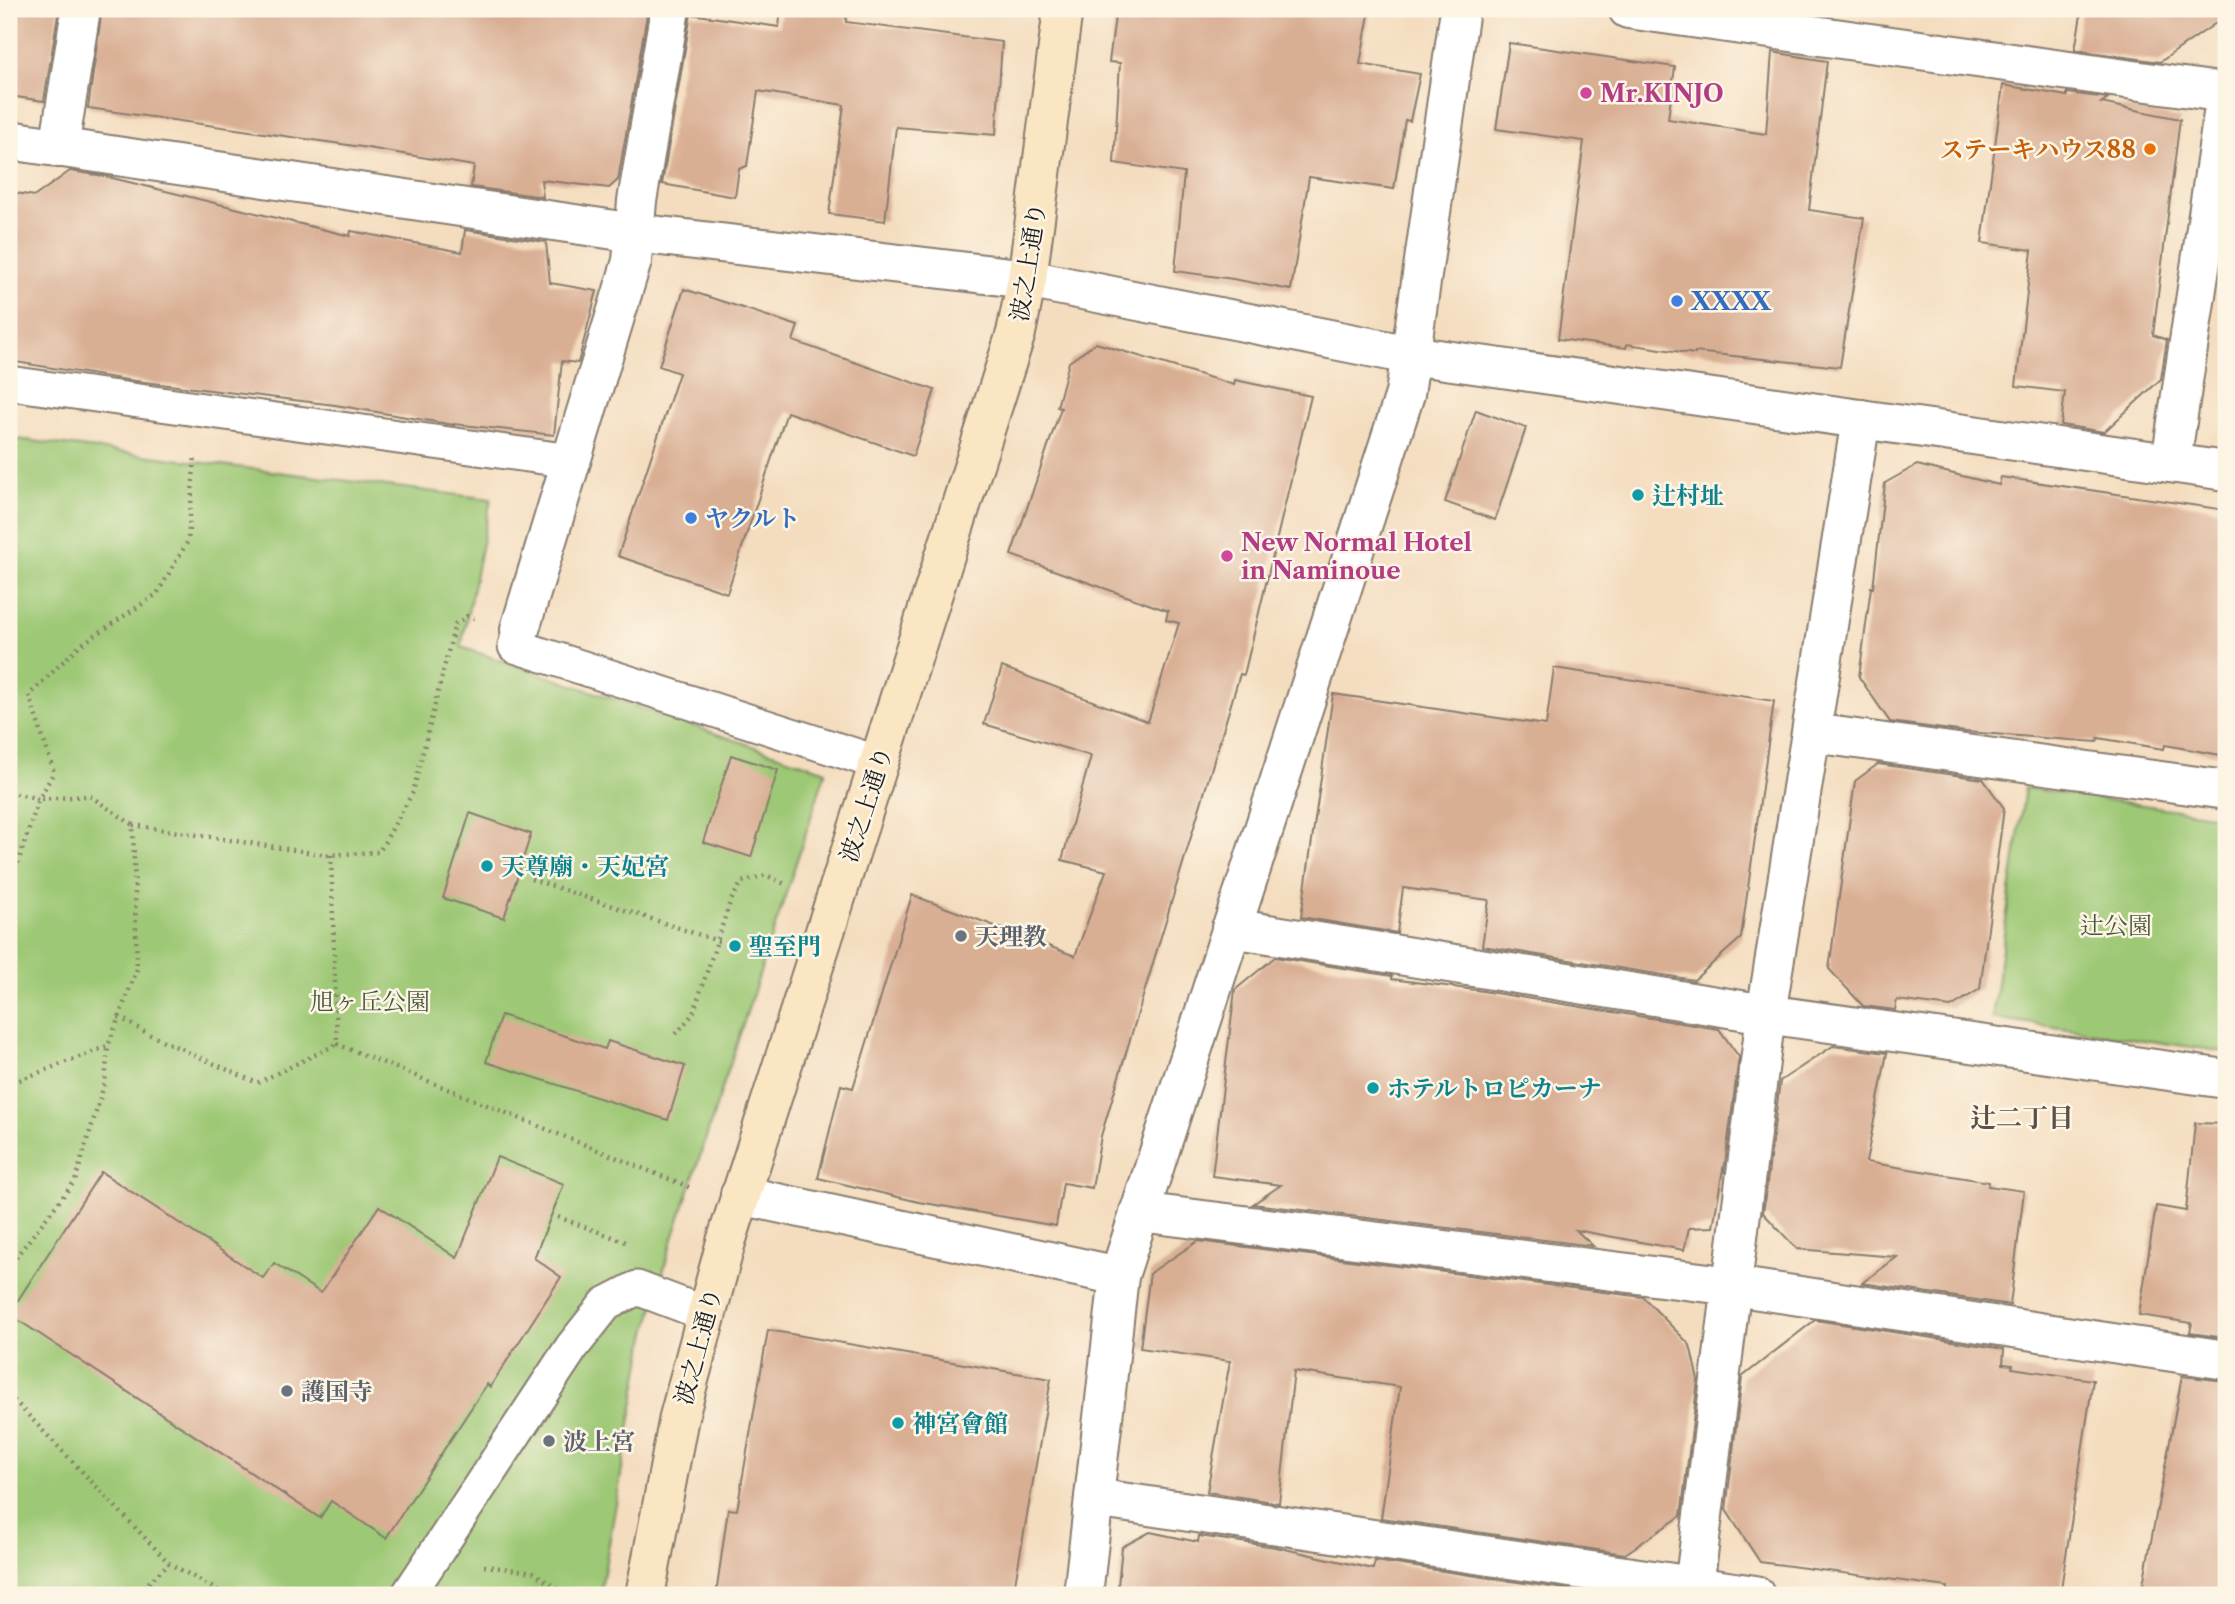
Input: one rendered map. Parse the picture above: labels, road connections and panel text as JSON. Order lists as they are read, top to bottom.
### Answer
{
  "streets": {
    "main road": ["波之上通り"]
  },
  "districts": ["辻二丁目"],
  "parks": ["辻公園", "旭ヶ丘公園"],
  "places": [
    "Mr.KINJO",
    "ステーキハウス88",
    "XXXX",
    "辻村址",
    "ヤクルト",
    "New Normal Hotel in Naminoue",
    "天尊廟・天妃宮",
    "天理教",
    "聖至門",
    "ホテルトロピカーナ",
    "護国寺",
    "神宮會館",
    "波上宮"
  ]
}
